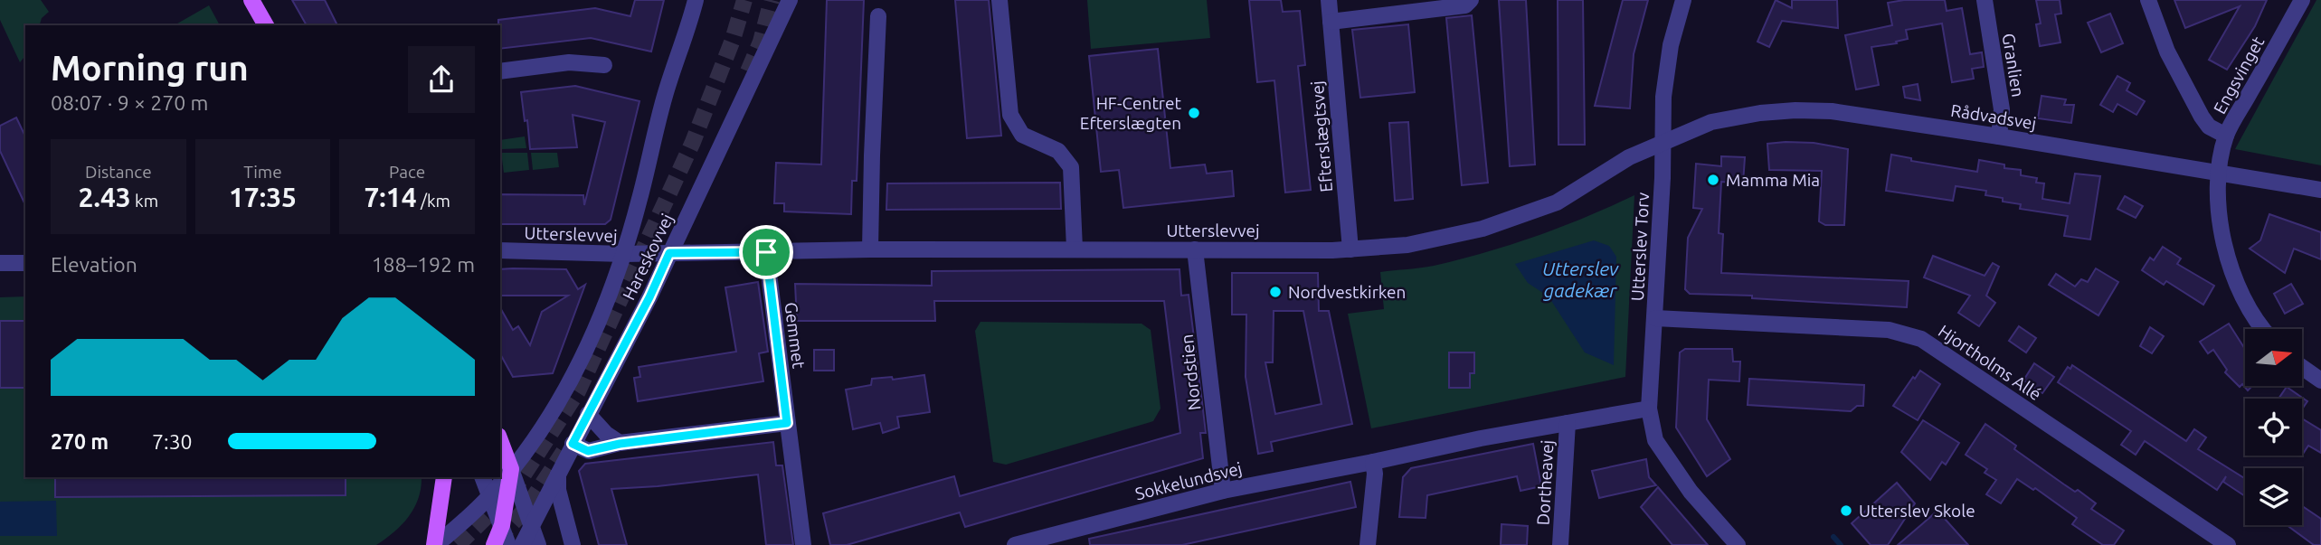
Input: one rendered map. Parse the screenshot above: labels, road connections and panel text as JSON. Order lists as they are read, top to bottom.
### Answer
{
  "streets": {
    "street": [
      "Granlien",
      "Engsvinget",
      "Rådvadsvej",
      "Efterslægtsvej",
      "Utterslevvej",
      "Utterslev Torv",
      "Hareskovvej",
      "Gemmet",
      "Hjortholms Allé",
      "Nordstien",
      "Sokkelundsvej",
      "Dortheavej"
    ]
  },
  "crossings": [
    ["Granlien", "Rådvadsvej"],
    ["Engsvinget", "Rådvadsvej"],
    ["Rådvadsvej", "Utterslev Torv"],
    ["Efterslægtsvej", "Utterslevvej"],
    ["Utterslevvej", "Hareskovvej"],
    ["Utterslevvej", "Gemmet"],
    ["Utterslevvej", "Nordstien"],
    ["Utterslev Torv", "Hjortholms Allé"],
    ["Nordstien", "Sokkelundsvej"]
  ],
  "water": ["Utterslev gadekær"],
  "places": [
    "HF-Centret Efterslægten",
    "Mamma Mia",
    "Nordvestkirken",
    "Utterslev Skole"
  ],
  "north": "right",
  "page": {
    "heading": ["Morning run", "08:07 · 9 × 270 m"],
    "stats": [
      ["Distance", "2.43 km"],
      ["Time", "17:35"],
      ["Pace", "7:14 /km"]
    ],
    "chart": ["Elevation", "188–192 m"],
    "list": [
      {
        "name": "270 m",
        "note": "7:30"
      }
    ]
  }
}
